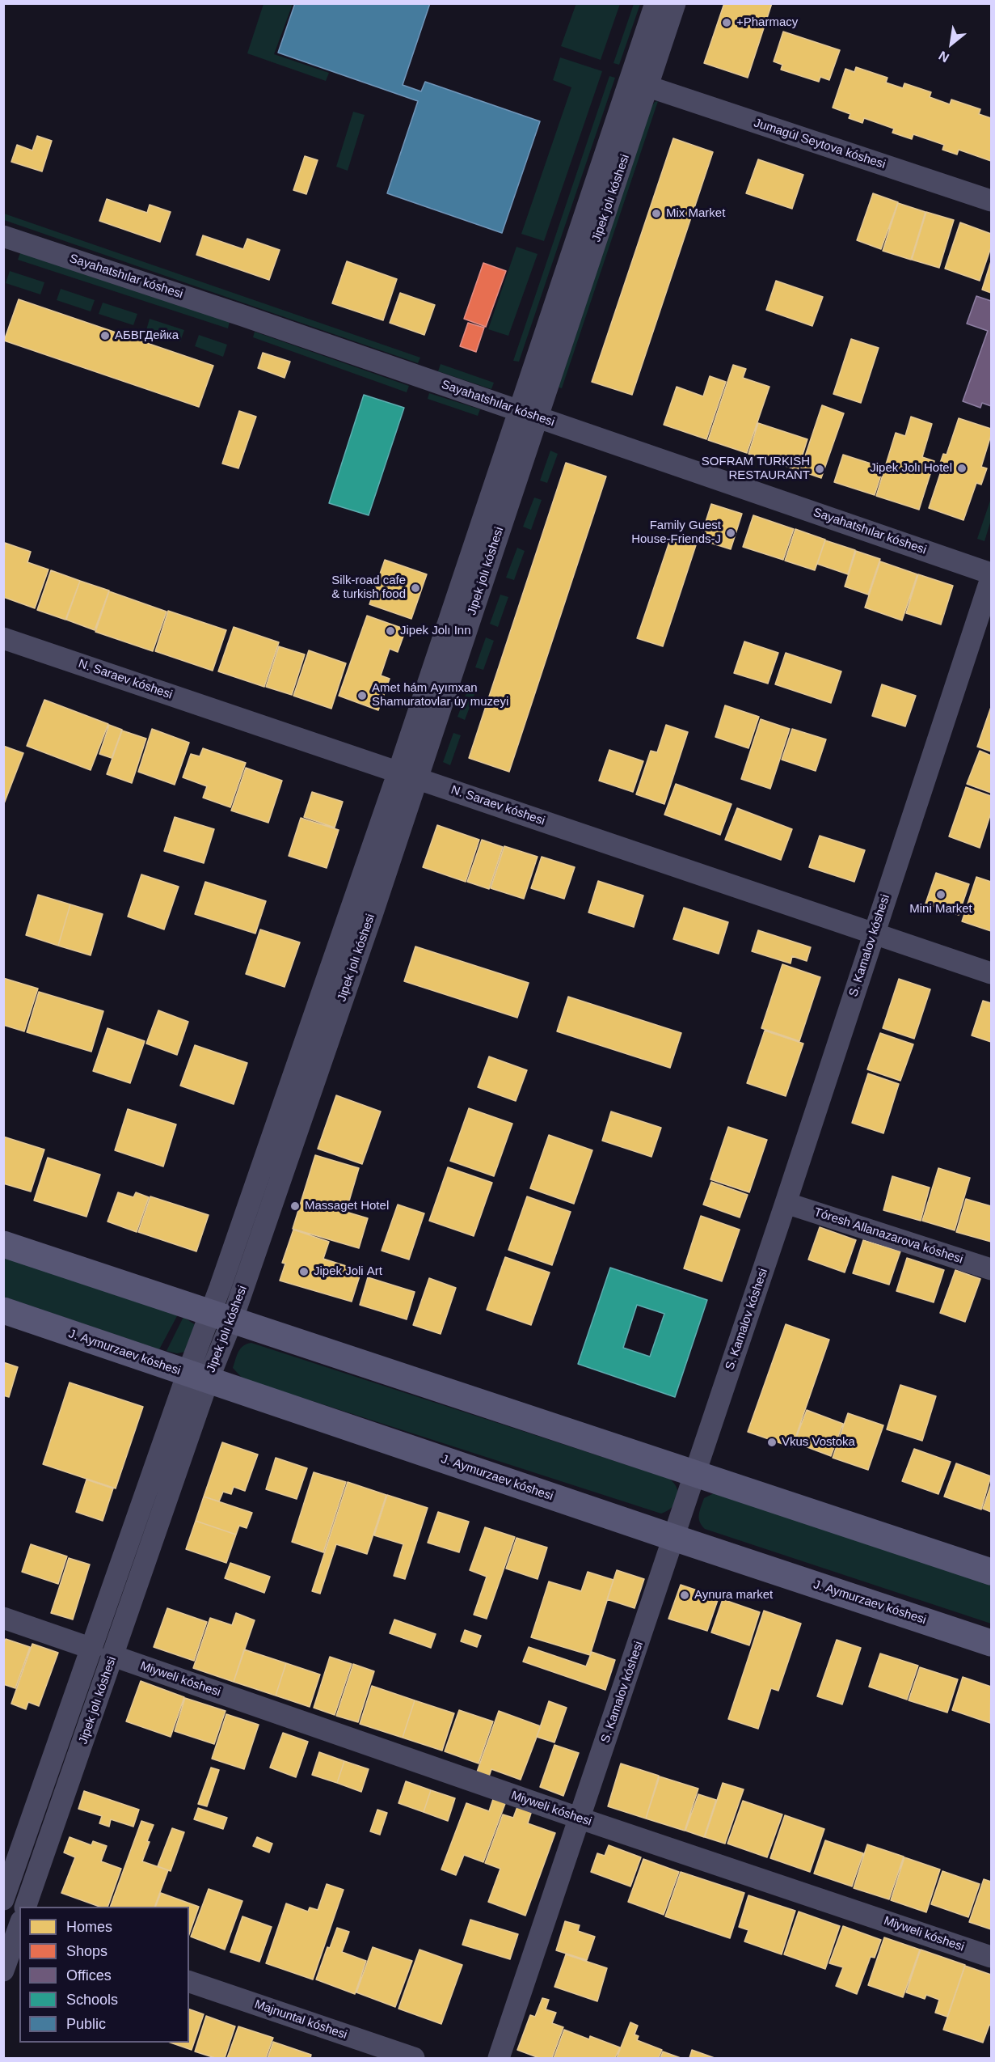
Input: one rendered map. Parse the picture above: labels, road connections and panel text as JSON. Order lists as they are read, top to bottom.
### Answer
{
  "streets": {
    "street": [
      "Jumagúl Seytova kóshesi",
      "Jipek jolı kóshesi",
      "Sayahatshılar kóshesi",
      "N. Saraev kóshesi",
      "S. Kamalov kóshesi",
      "Tóresh Allanazarova kóshesi",
      "J. Aymurzaev kóshesi",
      "Miyweli kóshesi",
      "Majnuntal kóshesi"
    ]
  },
  "crossings": [
    ["Jumagúl Seytova kóshesi", "Jipek jolı kóshesi"],
    ["Jipek jolı kóshesi", "Sayahatshılar kóshesi"],
    ["Jipek jolı kóshesi", "N. Saraev kóshesi"],
    ["Jipek jolı kóshesi", "J. Aymurzaev kóshesi"],
    ["Jipek jolı kóshesi", "Miyweli kóshesi"],
    ["N. Saraev kóshesi", "S. Kamalov kóshesi"],
    ["S. Kamalov kóshesi", "Tóresh Allanazarova kóshesi"],
    ["S. Kamalov kóshesi", "J. Aymurzaev kóshesi"],
    ["S. Kamalov kóshesi", "Miyweli kóshesi"]
  ],
  "places": [
    "+Pharmacy",
    "Mix Market",
    "АБВГДейка",
    "Jipek Jolı Hotel",
    "SOFRAM TURKISH RESTAURANT",
    "Family Guest House-Friends-J",
    "Silk-road cafe & turkish food",
    "Jipek Jolı Inn",
    "Amet hám Ayımxan Shamuratovlar úy muzeyi",
    "Mini Market",
    "Massaget Hotel",
    "Jipek Joli Art",
    "Vkus Vostoka",
    "Aynura market"
  ],
  "legend": [
    "Homes",
    "Shops",
    "Offices",
    "Schools",
    "Public"
  ],
  "north": "bottom left"
}
